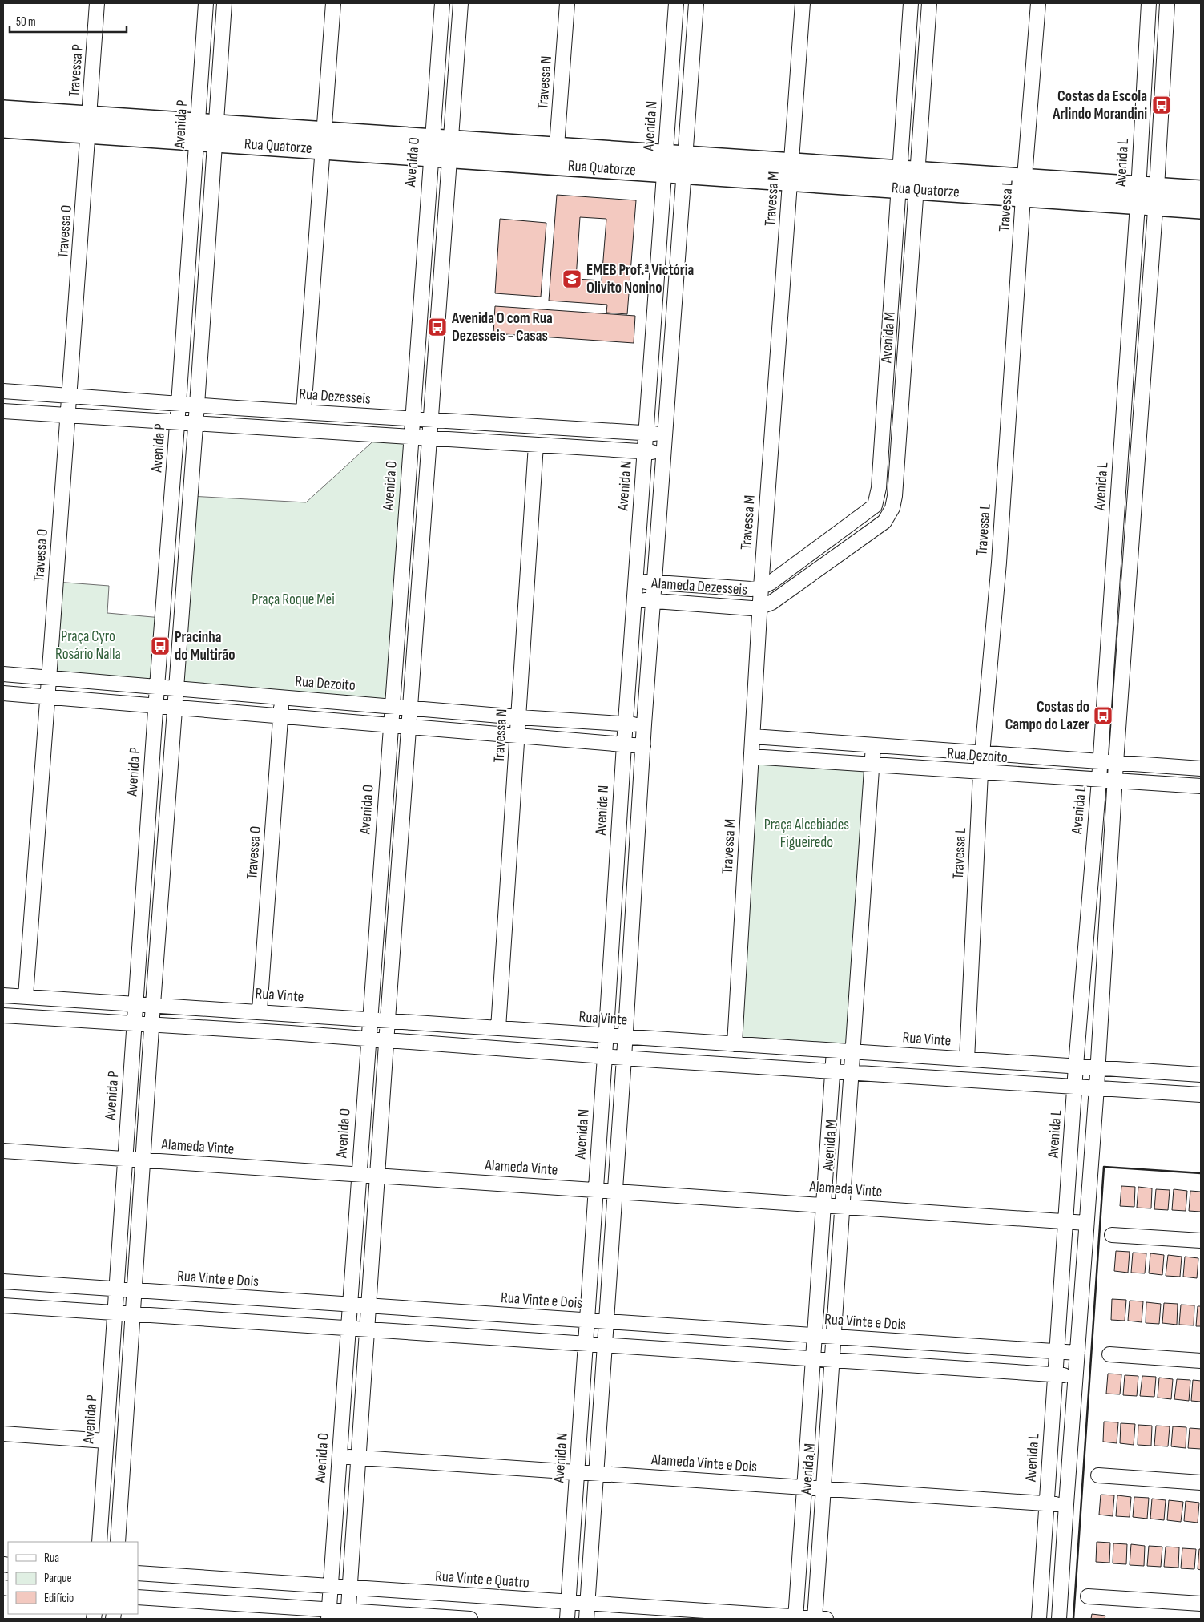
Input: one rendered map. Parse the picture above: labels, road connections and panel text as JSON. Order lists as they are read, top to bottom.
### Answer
{
  "streets": {
    "street": [
      "Travessa P",
      "Travessa N",
      "Avenida P",
      "Avenida N",
      "Rua Quatorze",
      "Avenida O",
      "Avenida L",
      "Travessa M",
      "Travessa L",
      "Travessa O",
      "Avenida M",
      "Rua Dezesseis",
      "Alameda Dezesseis",
      "Rua Dezoito",
      "Rua Vinte",
      "Alameda Vinte",
      "Rua Vinte e Dois",
      "Alameda Vinte e Dois",
      "Rua Vinte e Quatro"
    ]
  },
  "crossings": [
    ["Travessa P", "Rua Quatorze"],
    ["Travessa P", "Travessa O"],
    ["Travessa N", "Rua Quatorze"],
    ["Travessa N", "Rua Dezoito"],
    ["Travessa N", "Rua Vinte"],
    ["Avenida P", "Rua Quatorze"],
    ["Avenida P", "Rua Dezesseis"],
    ["Avenida P", "Rua Dezoito"],
    ["Avenida P", "Rua Vinte"],
    ["Avenida P", "Alameda Vinte"],
    ["Avenida P", "Rua Vinte e Dois"],
    ["Avenida N", "Rua Quatorze"],
    ["Avenida N", "Rua Dezesseis"],
    ["Avenida N", "Alameda Dezesseis"],
    ["Avenida N", "Rua Dezoito"],
    ["Avenida N", "Rua Vinte"],
    ["Avenida N", "Alameda Vinte"],
    ["Avenida N", "Rua Vinte e Dois"],
    ["Avenida N", "Alameda Vinte e Dois"],
    ["Avenida N", "Rua Vinte e Quatro"],
    ["Rua Quatorze", "Avenida O"],
    ["Rua Quatorze", "Avenida L"],
    ["Rua Quatorze", "Travessa M"],
    ["Rua Quatorze", "Travessa L"],
    ["Rua Quatorze", "Travessa O"],
    ["Rua Quatorze", "Avenida M"],
    ["Avenida O", "Rua Dezesseis"],
    ["Avenida O", "Rua Dezoito"],
    ["Avenida O", "Rua Vinte"],
    ["Avenida O", "Alameda Vinte"],
    ["Avenida O", "Rua Vinte e Dois"],
    ["Avenida O", "Alameda Vinte e Dois"],
    ["Avenida O", "Rua Vinte e Quatro"],
    ["Avenida L", "Rua Dezoito"],
    ["Avenida L", "Rua Vinte"],
    ["Avenida L", "Alameda Vinte"],
    ["Avenida L", "Rua Vinte e Dois"],
    ["Avenida L", "Alameda Vinte e Dois"],
    ["Travessa M", "Avenida M"],
    ["Travessa M", "Alameda Dezesseis"],
    ["Travessa M", "Rua Dezoito"],
    ["Travessa M", "Rua Vinte"],
    ["Travessa L", "Rua Dezoito"],
    ["Travessa L", "Rua Vinte"],
    ["Travessa O", "Rua Dezesseis"],
    ["Travessa O", "Rua Dezoito"],
    ["Travessa O", "Rua Vinte"],
    ["Avenida M", "Alameda Dezesseis"],
    ["Avenida M", "Rua Dezoito"],
    ["Avenida M", "Rua Vinte"],
    ["Avenida M", "Alameda Vinte"],
    ["Avenida M", "Rua Vinte e Dois"],
    ["Avenida M", "Alameda Vinte e Dois"],
    ["Avenida M", "Rua Vinte e Quatro"]
  ],
  "parks": ["Praça Roque Mei", "Praça Cyro Rosário Nalla", "Praça Alcebiades Figueiredo"],
  "places": {
    "bus stop": [
      "Costas da Escola Arlindo Morandini",
      "Avenida O com Rua Dezesseis - Casas",
      "Pracinha do Multirão",
      "Costas do Campo do Lazer"
    ],
    "school or university": ["EMEB Prof.ª Victória Olivito Nonino"]
  },
  "legend": ["Rua", "Parque", "Edifício"],
  "scale_bar": "50 m"
}
